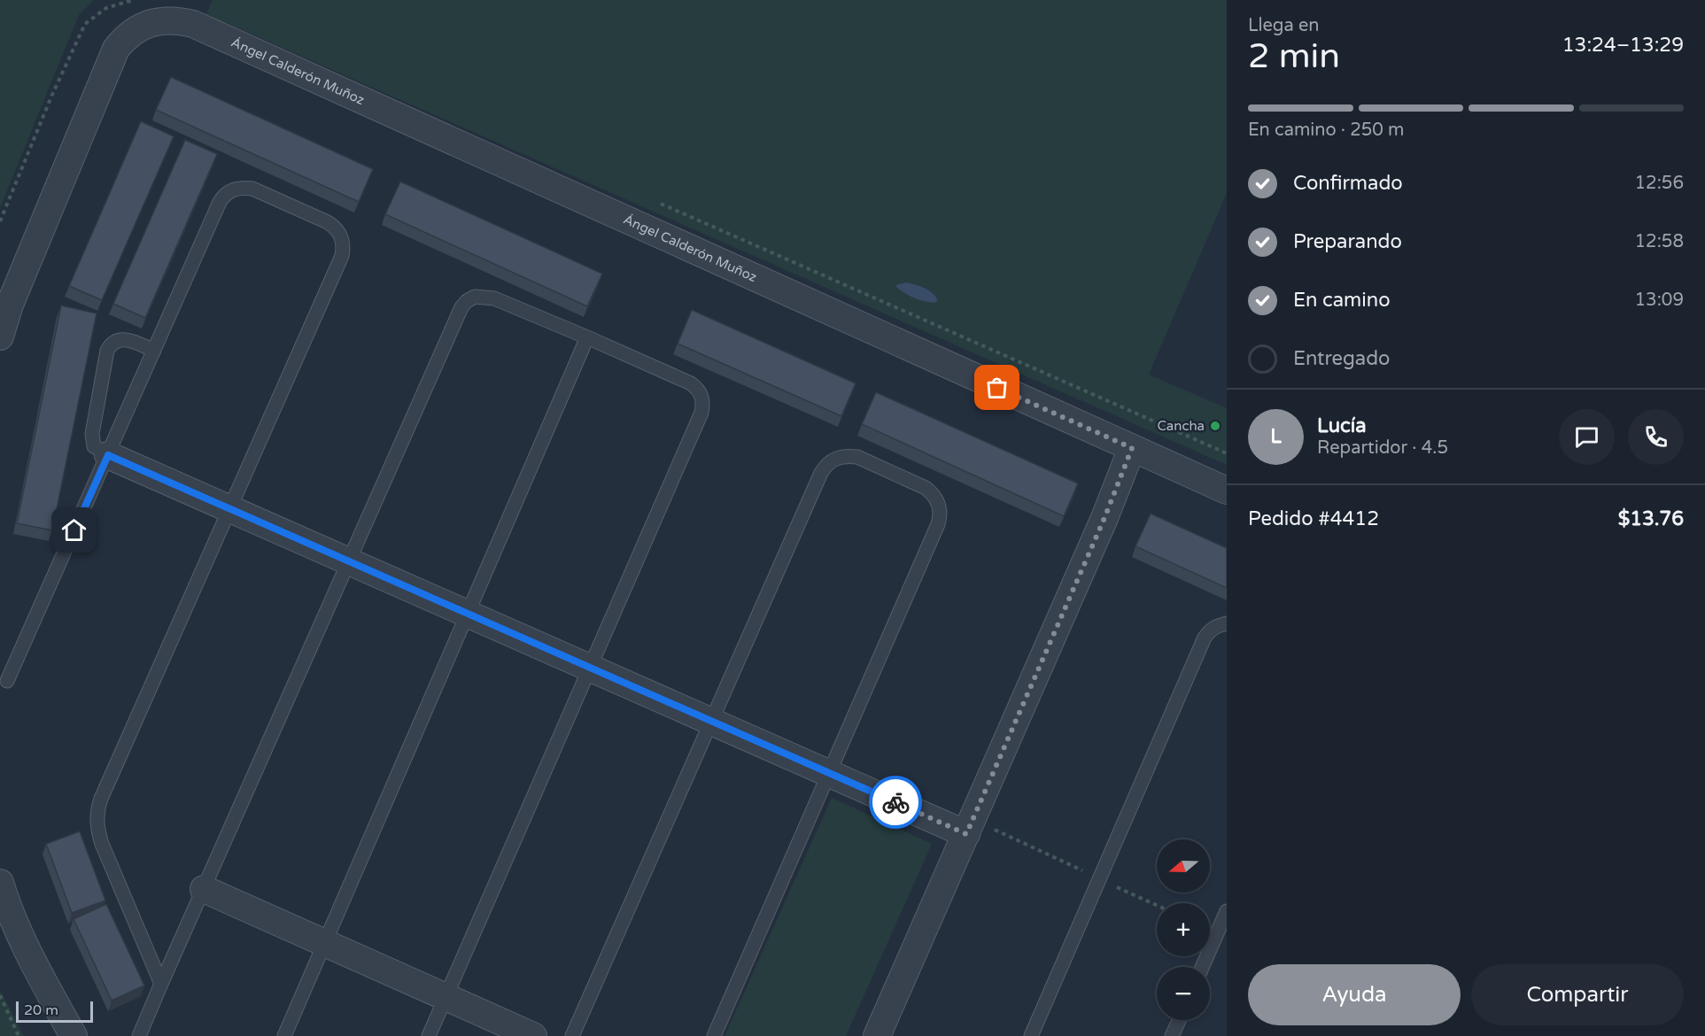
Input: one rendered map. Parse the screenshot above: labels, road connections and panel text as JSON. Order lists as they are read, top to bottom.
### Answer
{
  "streets": {
    "street": ["Ángel Calderón Muñoz"]
  },
  "places": ["Cancha"],
  "scale_bar": "20 m",
  "north": "left",
  "page": {
    "heading": ["2 min", "Llega en", "13:24–13:29"],
    "panel": [
      "Lucía",
      "Repartidor · 4.5",
      "Pedido #4412",
      "$13.76"
    ],
    "bar": "En camino · 250 m",
    "list": [
      ["Confirmado", "12:56"],
      ["Preparando", "12:58"],
      ["En camino", "13:09"],
      "Entregado"
    ],
    "round": "L",
    "map_buttons": ["+", "−"],
    "buttons": ["Ayuda", "Compartir"],
    "scale": "20 m"
  }
}
